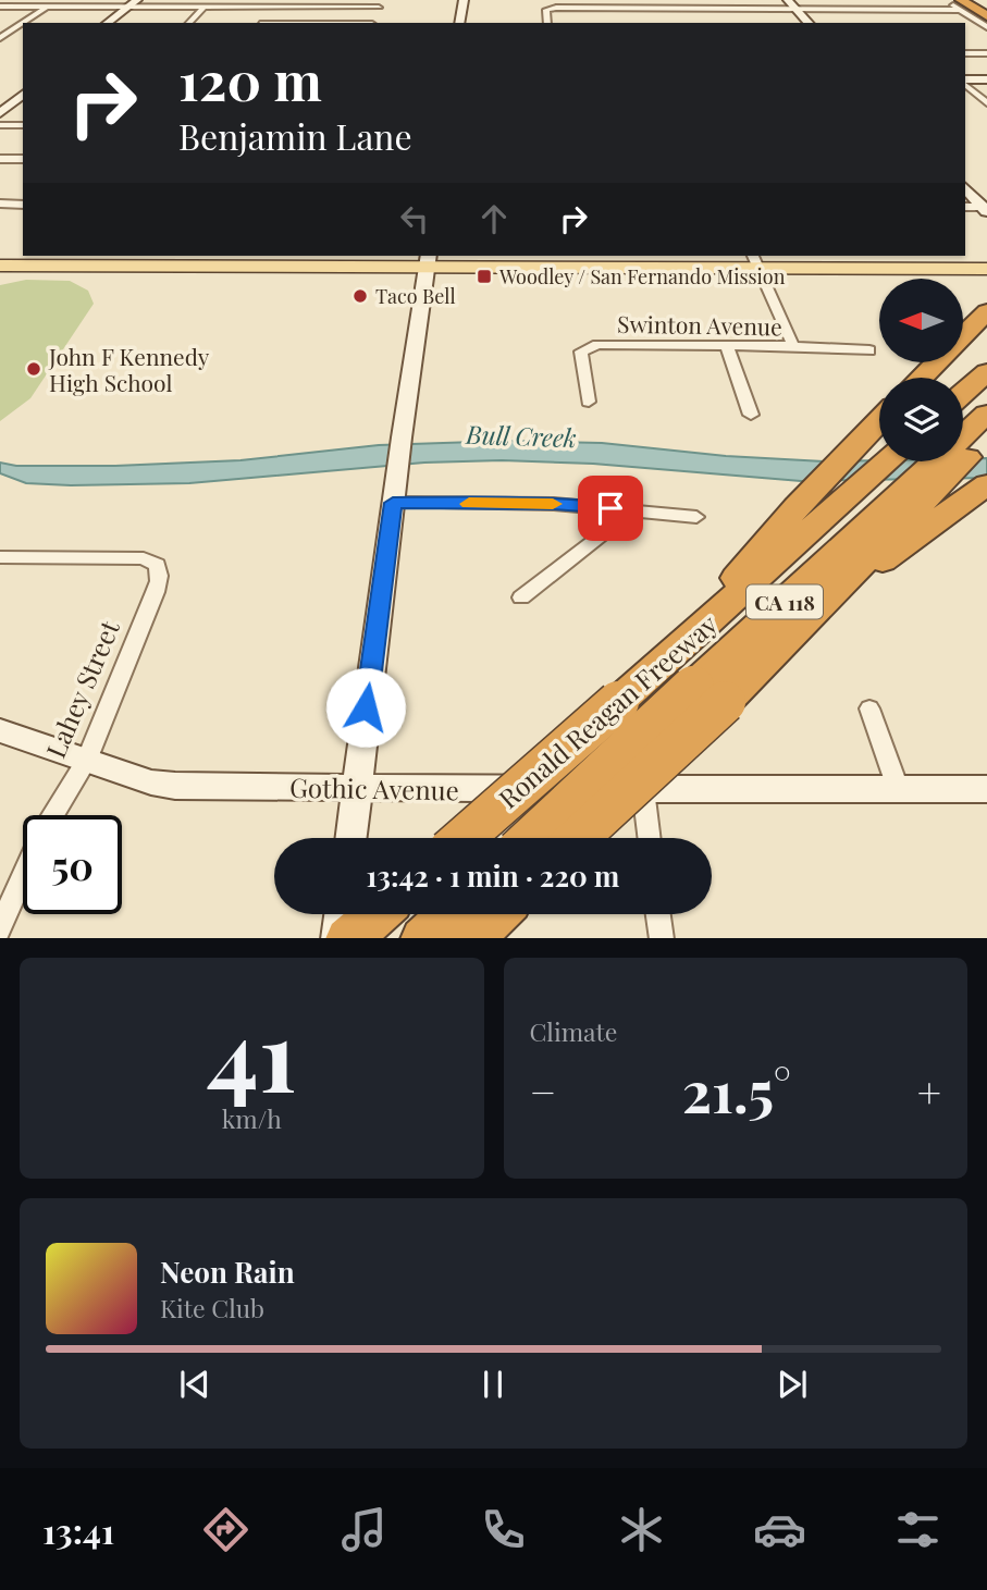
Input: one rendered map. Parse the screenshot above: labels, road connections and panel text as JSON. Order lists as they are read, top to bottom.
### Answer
{
  "streets": {
    "highway": ["CA 118", "Ronald Reagan Freeway"],
    "street": ["Swinton Avenue", "Lahey Street", "Gothic Avenue"]
  },
  "crossings": [
    ["Lahey Street", "Gothic Avenue"]
  ],
  "water": ["Bull Creek"],
  "places": {
    "transit": ["Woodley / San Fernando Mission"],
    "other": ["Taco Bell", "John F Kennedy High School"]
  },
  "north": "left",
  "page": {
    "turn": ["120 m", "Benjamin Lane"],
    "limit": "50",
    "trip": "13:42 · 1 min · 220 m",
    "tile": [
      ["41", "km/h"],
      "Climate"
    ],
    "heat": ["−", "21.5°", "+"],
    "song": ["Neon Rain", "Kite Club"],
    "tabs": "13:41"
  }
}
